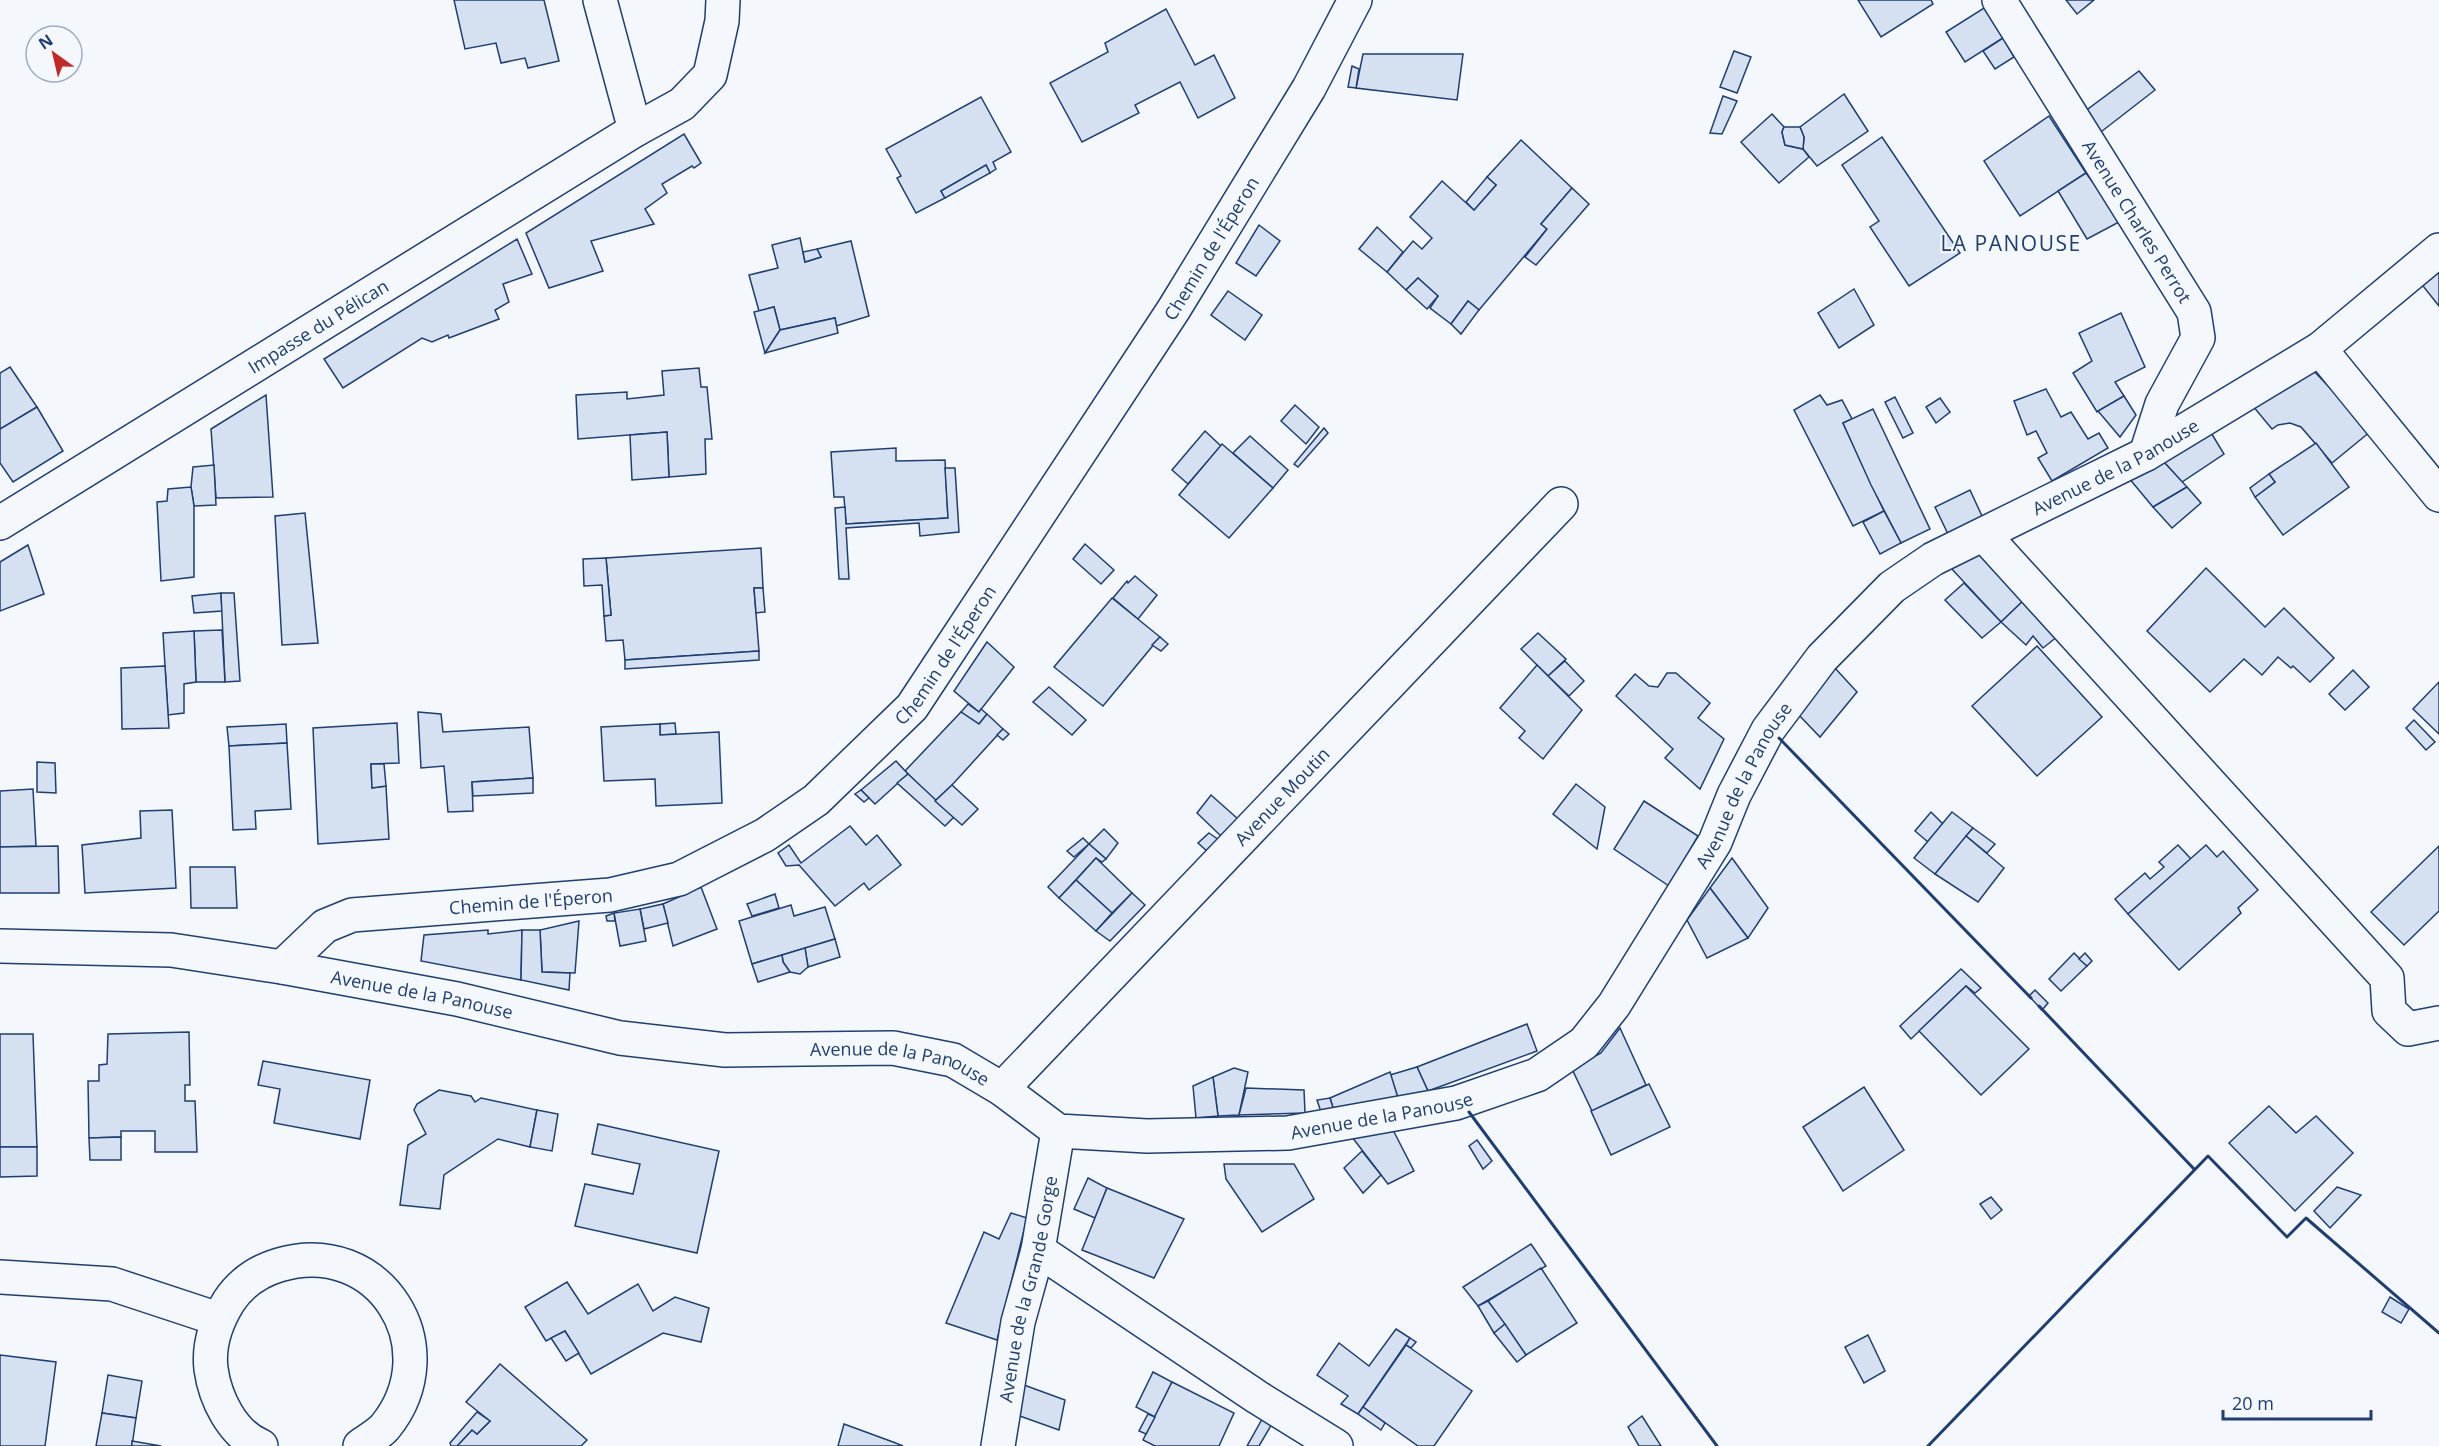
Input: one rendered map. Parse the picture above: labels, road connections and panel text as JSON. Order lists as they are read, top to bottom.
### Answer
{
  "streets": {
    "street": [
      "Avenue Charles Perrot",
      "Chemin de l'Éperon",
      "Impasse du Pélican",
      "Avenue de la Panouse",
      "Avenue Moutin",
      "Avenue de la Grande Gorge"
    ]
  },
  "crossings": [
    ["Avenue Charles Perrot", "Avenue de la Panouse"],
    ["Chemin de l'Éperon", "Avenue de la Panouse"],
    ["Avenue de la Panouse", "Avenue Moutin"],
    ["Avenue de la Panouse", "Avenue de la Grande Gorge"]
  ],
  "districts": ["LA PANOUSE"],
  "scale_bar": "20 m",
  "north": "top left"
}
